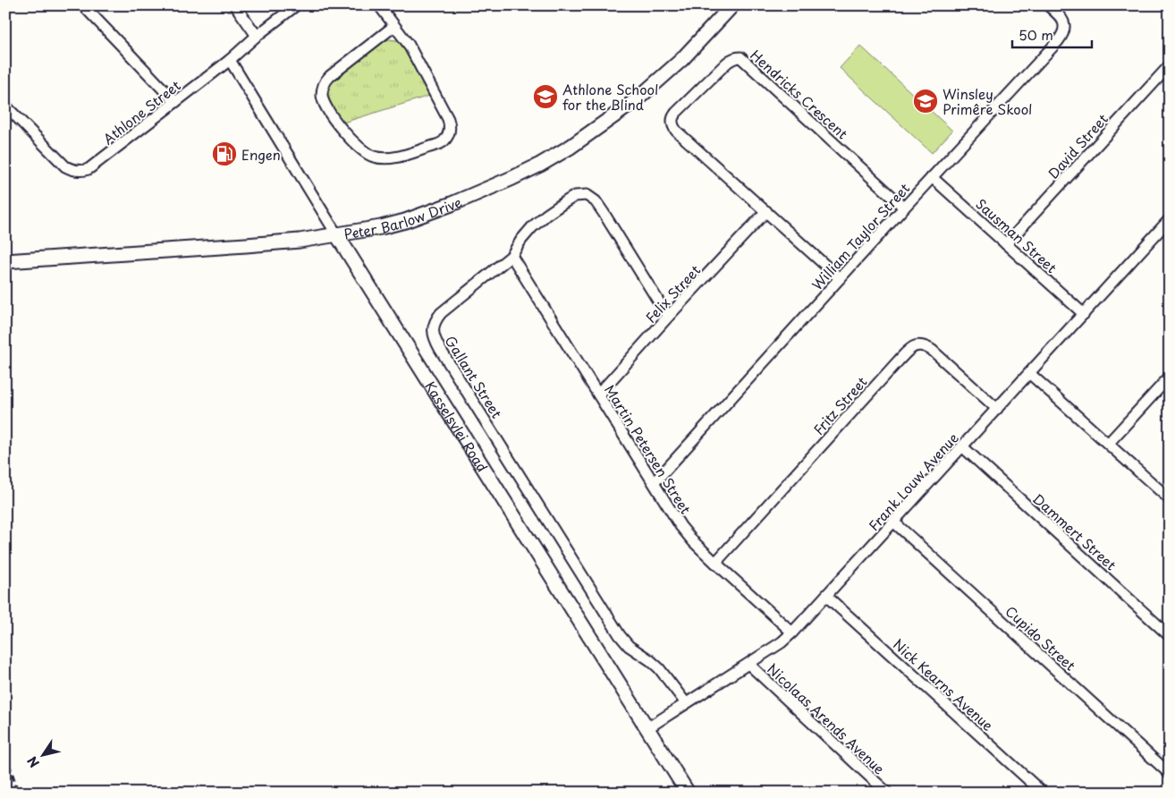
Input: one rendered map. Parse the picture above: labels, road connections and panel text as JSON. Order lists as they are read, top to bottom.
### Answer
{
  "streets": {
    "street": [
      "Hendricks Crescent",
      "Athlone Street",
      "David Street",
      "Peter Barlow Drive",
      "Sausman Street",
      "William Taylor Street",
      "Felix Street",
      "Gallant Street",
      "Fritz Street",
      "Kasselsvlei Road",
      "Martin Petersen Street",
      "Frank Louw Avenue",
      "Dammert Street",
      "Cupido Street",
      "Nick Kearns Avenue",
      "Nicolaas Arends Avenue"
    ]
  },
  "crossings": [
    ["Hendricks Crescent", "William Taylor Street"],
    ["Hendricks Crescent", "Felix Street"],
    ["Athlone Street", "Kasselsvlei Road"],
    ["David Street", "Sausman Street"],
    ["Peter Barlow Drive", "Kasselsvlei Road"],
    ["Sausman Street", "William Taylor Street"],
    ["Sausman Street", "Frank Louw Avenue"],
    ["William Taylor Street", "Martin Petersen Street"],
    ["Felix Street", "Gallant Street"],
    ["Felix Street", "Martin Petersen Street"],
    ["Gallant Street", "Martin Petersen Street"],
    ["Gallant Street", "Frank Louw Avenue"],
    ["Fritz Street", "Martin Petersen Street"],
    ["Fritz Street", "Frank Louw Avenue"],
    ["Kasselsvlei Road", "Frank Louw Avenue"],
    ["Martin Petersen Street", "Frank Louw Avenue"],
    ["Frank Louw Avenue", "Dammert Street"],
    ["Frank Louw Avenue", "Cupido Street"],
    ["Frank Louw Avenue", "Nick Kearns Avenue"],
    ["Frank Louw Avenue", "Nicolaas Arends Avenue"]
  ],
  "places": {
    "school or university": ["Athlone School for the Blind", "Winsley Primêre Skool"],
    "fuel station": ["Engen"]
  },
  "scale_bar": "50 m",
  "north": "bottom left"
}
